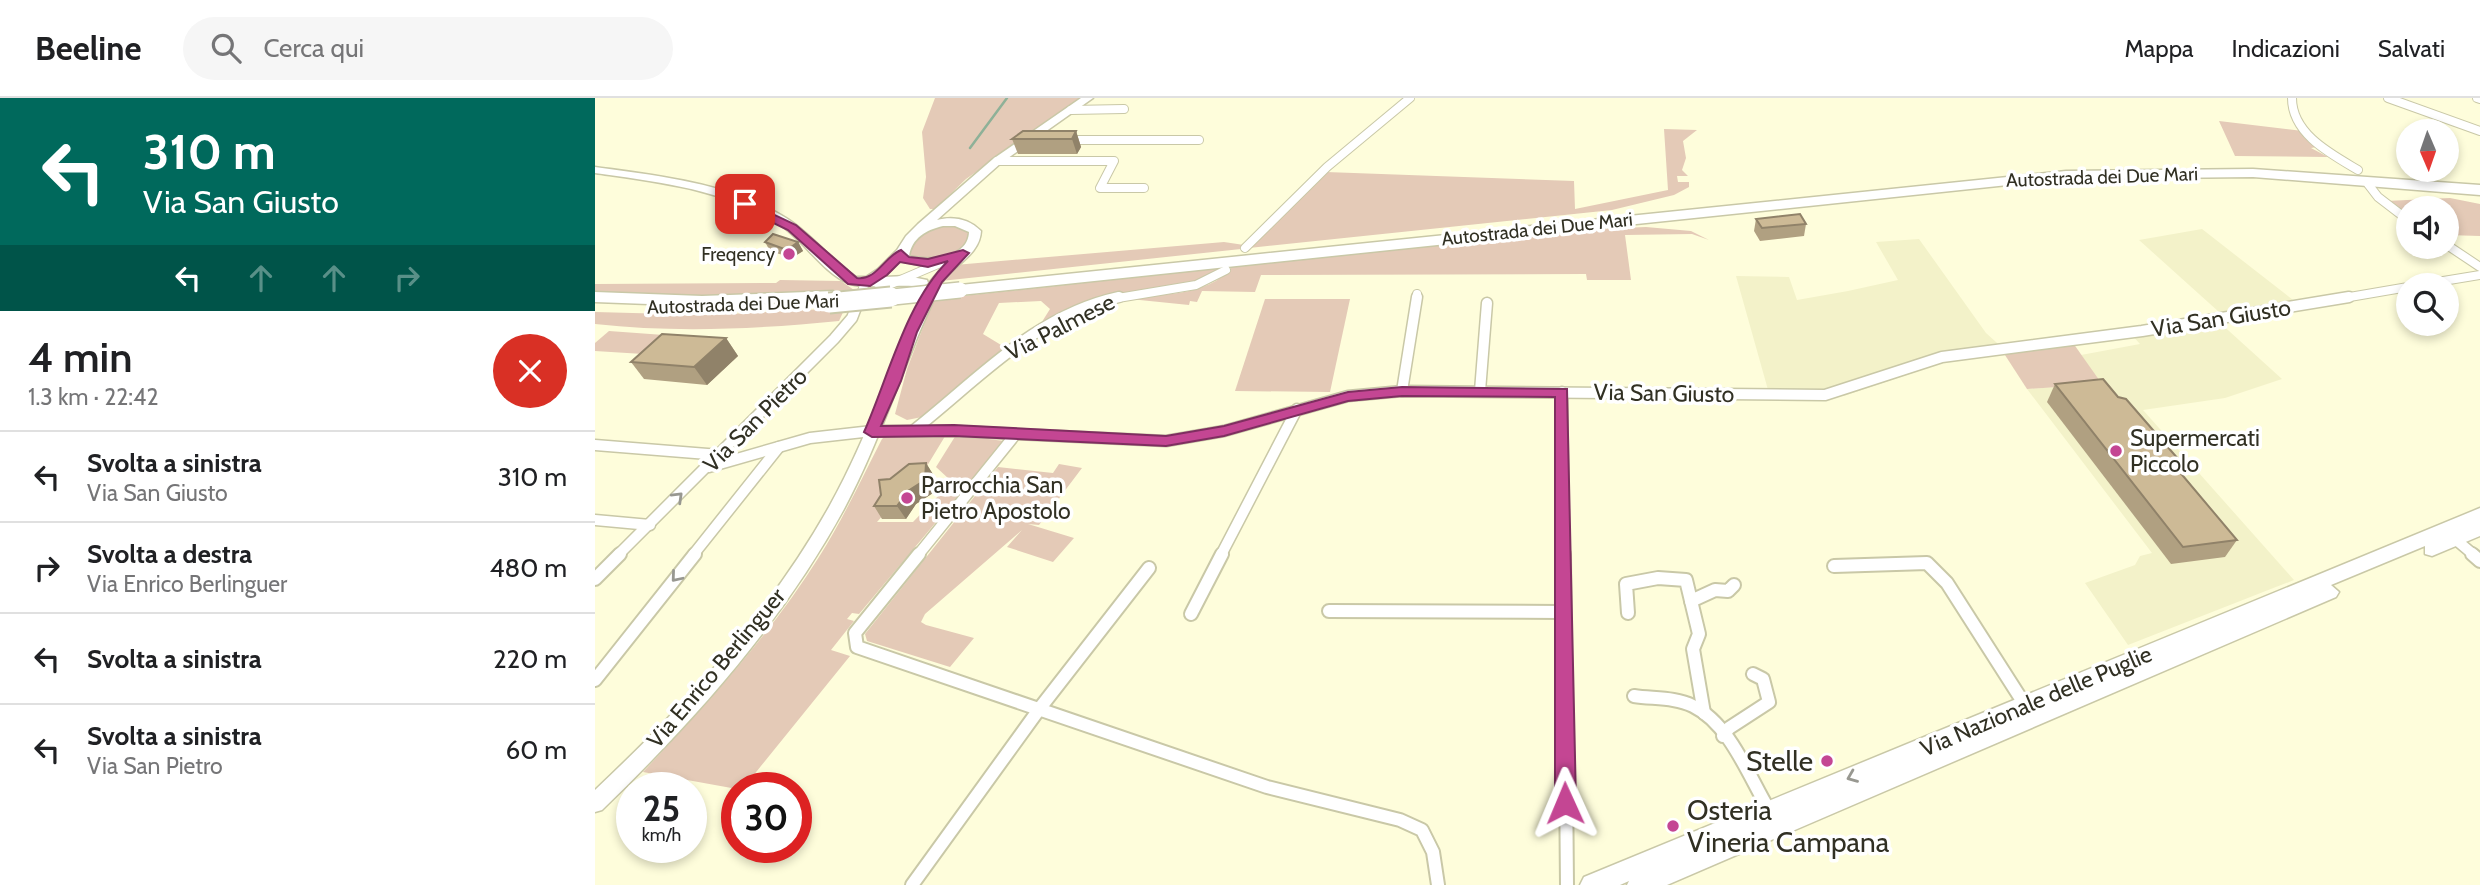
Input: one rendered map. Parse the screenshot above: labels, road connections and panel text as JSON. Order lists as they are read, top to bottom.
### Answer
{
  "streets": {
    "highway": ["Autostrada dei Due Mari"],
    "main road": ["Via Enrico Berlinguer", "Via Nazionale delle Puglie"],
    "street": ["Via San Giusto", "Via Palmese", "Via San Pietro"]
  },
  "crossings": [
    ["Via San Giusto", "Via Palmese"],
    ["Via San Giusto", "Via San Pietro"],
    ["Via San Giusto", "Via Enrico Berlinguer"]
  ],
  "places": [
    "Freqency",
    "Supermercati Piccolo",
    "Parrocchia San Pietro Apostolo",
    "Stelle",
    "Osteria Vineria Campana"
  ],
  "north": "bottom",
  "page": {
    "header": "Beeline",
    "search": "Cerca qui",
    "nav": ["Mappa", "Indicazioni", "Salvati"],
    "turn": ["310 m", "Via San Giusto"],
    "heading": ["4 min", "1.3 km · 22:42"],
    "list": [
      {
        "name": "Svolta a sinistra",
        "note": "Via San Giusto",
        "value": "310 m"
      },
      {
        "name": "Svolta a destra",
        "note": "Via Enrico Berlinguer",
        "value": "480 m"
      },
      {
        "name": "Svolta a sinistra",
        "value": "220 m"
      },
      {
        "name": "Svolta a sinistra",
        "note": "Via San Pietro",
        "value": "60 m"
      }
    ],
    "speed": "25 km/h",
    "limit": "30"
  }
}
